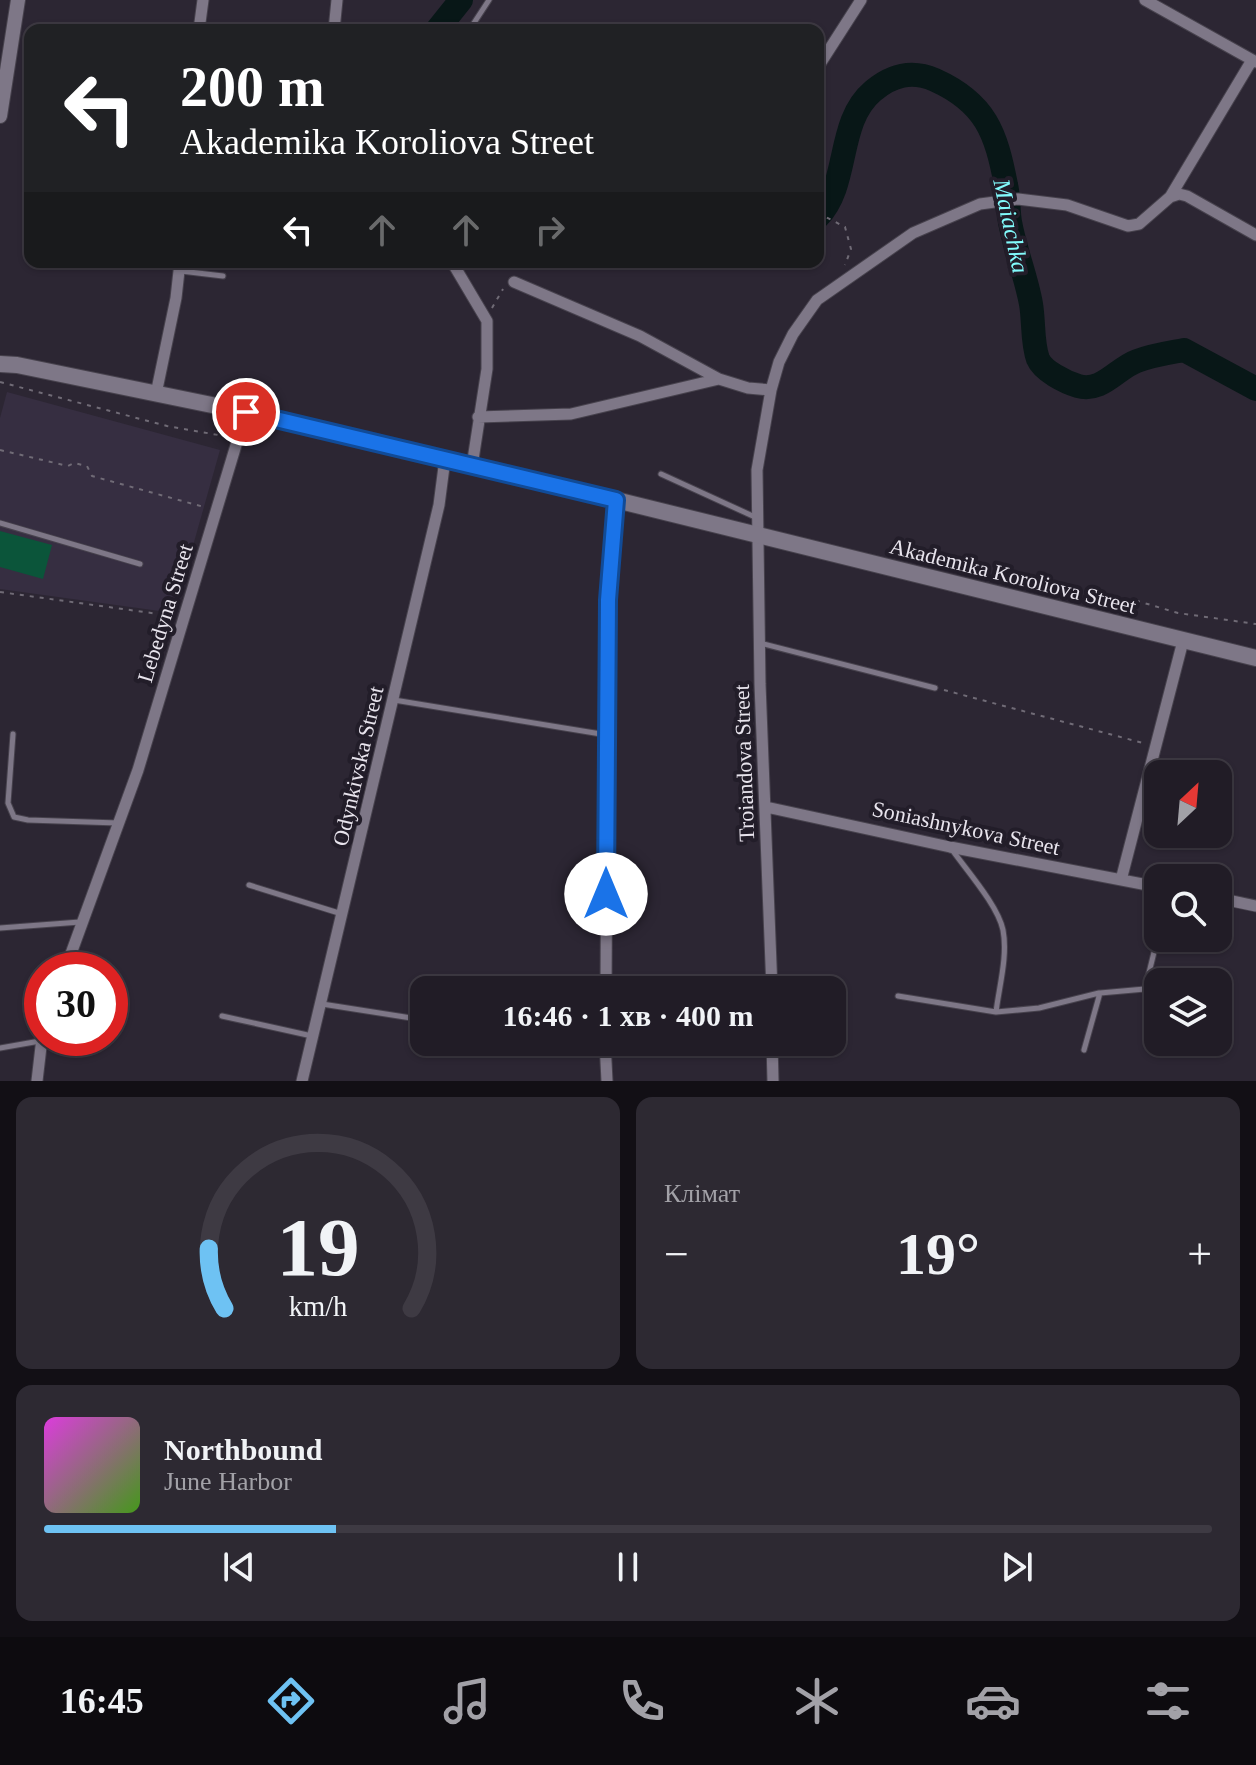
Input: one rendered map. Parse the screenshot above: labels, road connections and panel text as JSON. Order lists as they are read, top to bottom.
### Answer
{
  "streets": {
    "main road": ["Akademika Koroliova Street"],
    "street": [
      "Lebedyna Street",
      "Troiandova Street",
      "Odynkivska Street",
      "Soniashnykova Street"
    ]
  },
  "crossings": [
    ["Akademika Koroliova Street", "Lebedyna Street"],
    ["Akademika Koroliova Street", "Troiandova Street"],
    ["Akademika Koroliova Street", "Odynkivska Street"],
    ["Troiandova Street", "Soniashnykova Street"]
  ],
  "water": ["Maiachka"],
  "north": "top right",
  "page": {
    "turn": ["200 m", "Akademika Koroliova Street"],
    "limit": "30",
    "trip": "16:46 · 1 хв · 400 m",
    "tile": "Клімат",
    "heat": ["−", "19°", "+"],
    "song": ["Northbound", "June Harbor"],
    "tabs": "16:45",
    "gauge": ["19", "km/h"]
  }
}
